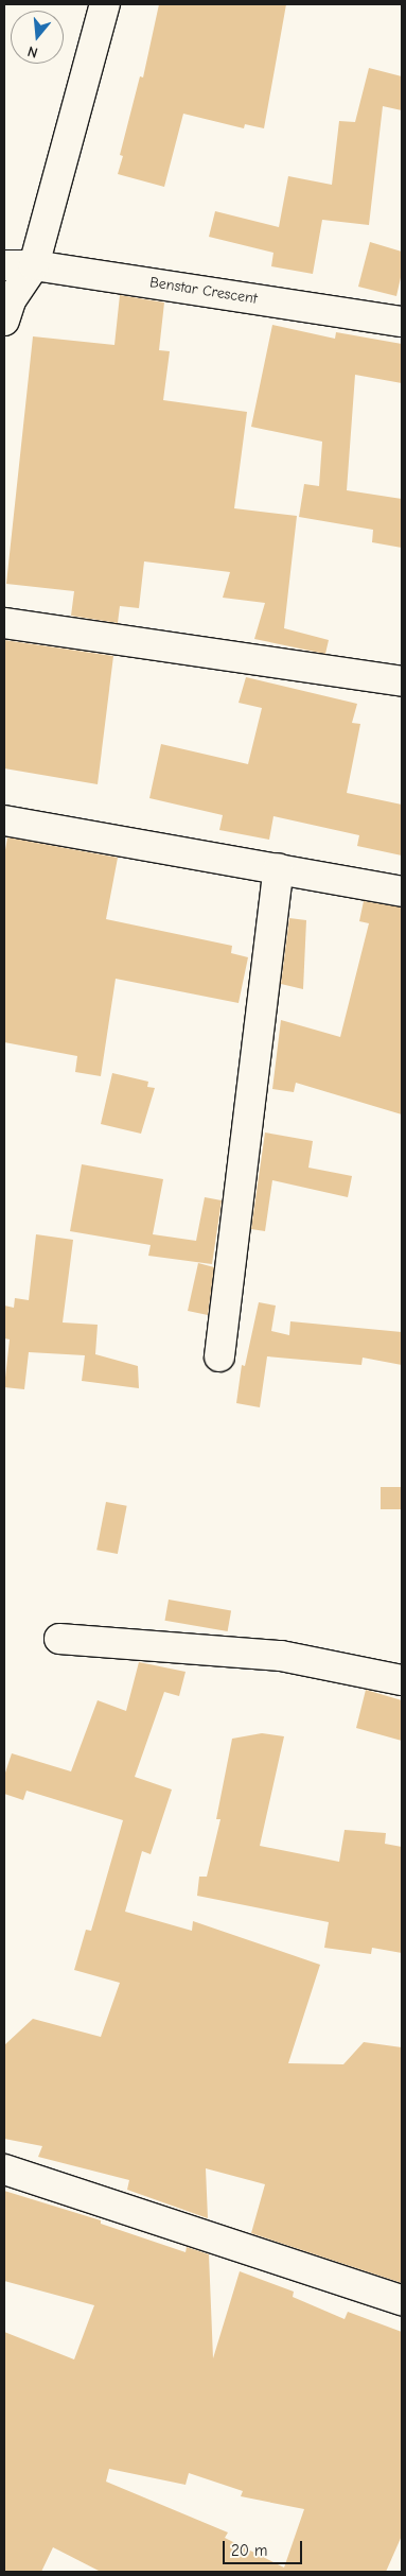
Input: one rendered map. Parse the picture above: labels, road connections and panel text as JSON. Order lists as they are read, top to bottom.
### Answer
{
  "streets": {
    "street": ["Benstar Crescent"]
  },
  "scale_bar": "20 m",
  "north": "bottom"
}
